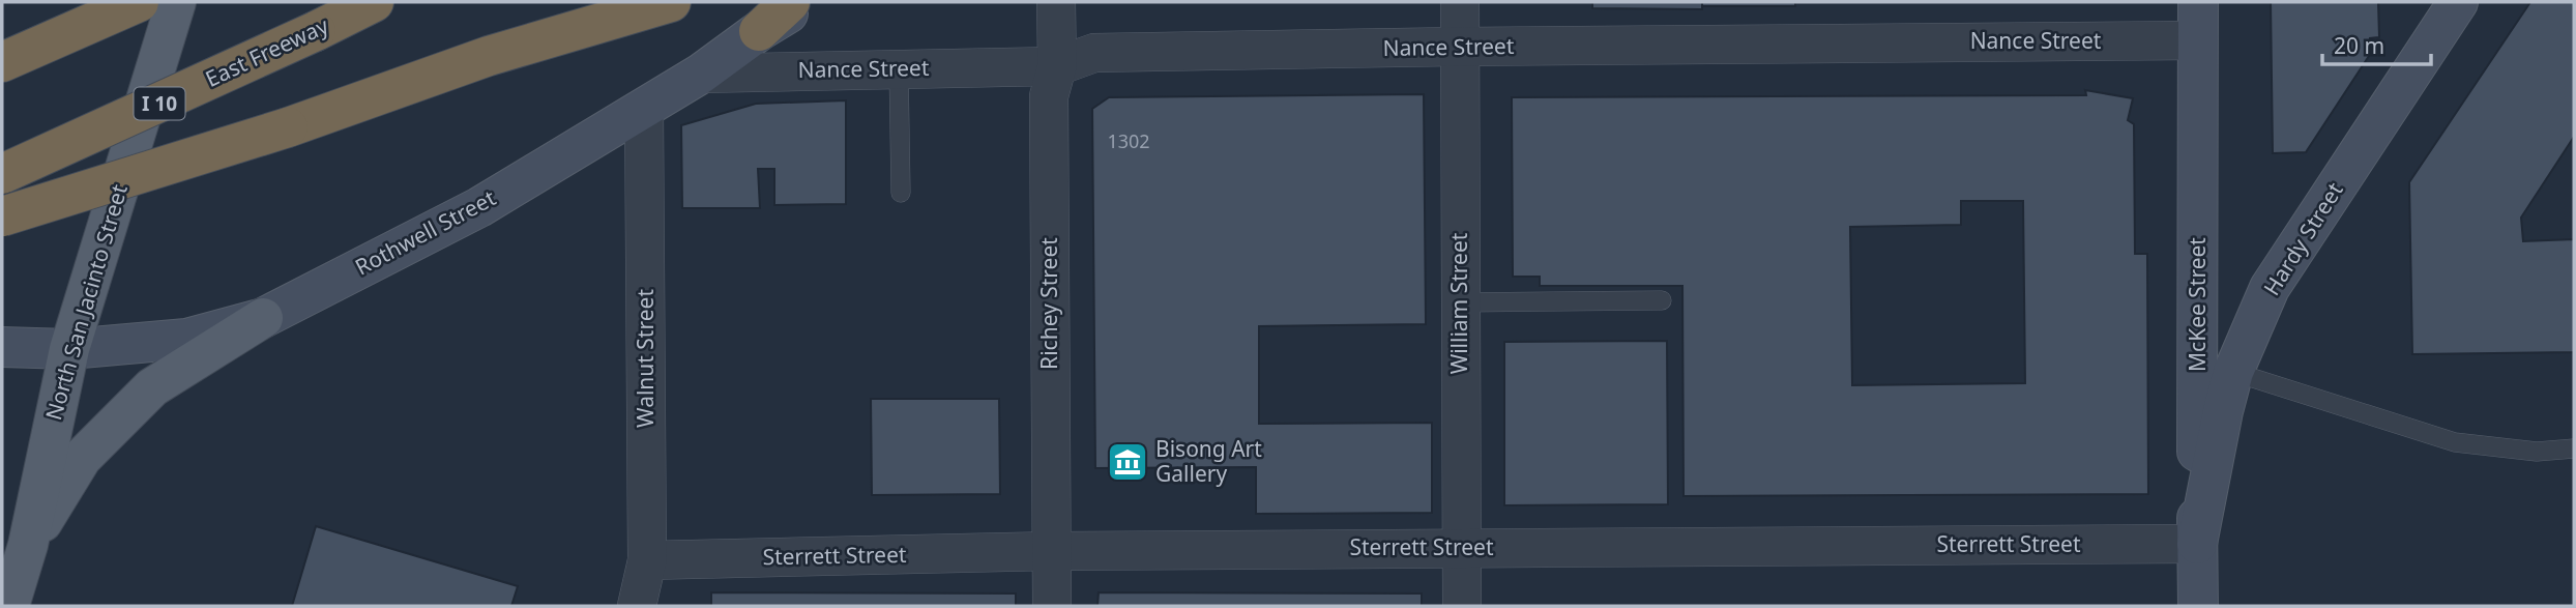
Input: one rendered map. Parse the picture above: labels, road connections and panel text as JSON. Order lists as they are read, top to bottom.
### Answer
{
  "streets": {
    "highway": ["East Freeway", "I 10"],
    "main road": [
      "Rothwell Street",
      "Hardy Street",
      "North San Jacinto Street",
      "McKee Street"
    ],
    "street": [
      "Nance Street",
      "Richey Street",
      "William Street",
      "Walnut Street",
      "Sterrett Street"
    ]
  },
  "crossings": [
    ["Nance Street", "Rothwell Street"],
    ["Nance Street", "Richey Street"],
    ["Nance Street", "William Street"],
    ["Nance Street", "McKee Street"],
    ["Rothwell Street", "North San Jacinto Street"],
    ["Rothwell Street", "Walnut Street"],
    ["Hardy Street", "McKee Street"],
    ["Hardy Street", "Sterrett Street"],
    ["Richey Street", "Sterrett Street"],
    ["William Street", "Sterrett Street"],
    ["McKee Street", "Sterrett Street"],
    ["Walnut Street", "Sterrett Street"]
  ],
  "places": {
    "museum": ["Bisong Art Gallery"]
  },
  "house_numbers": ["1302"],
  "scale_bar": "20 m"
}
